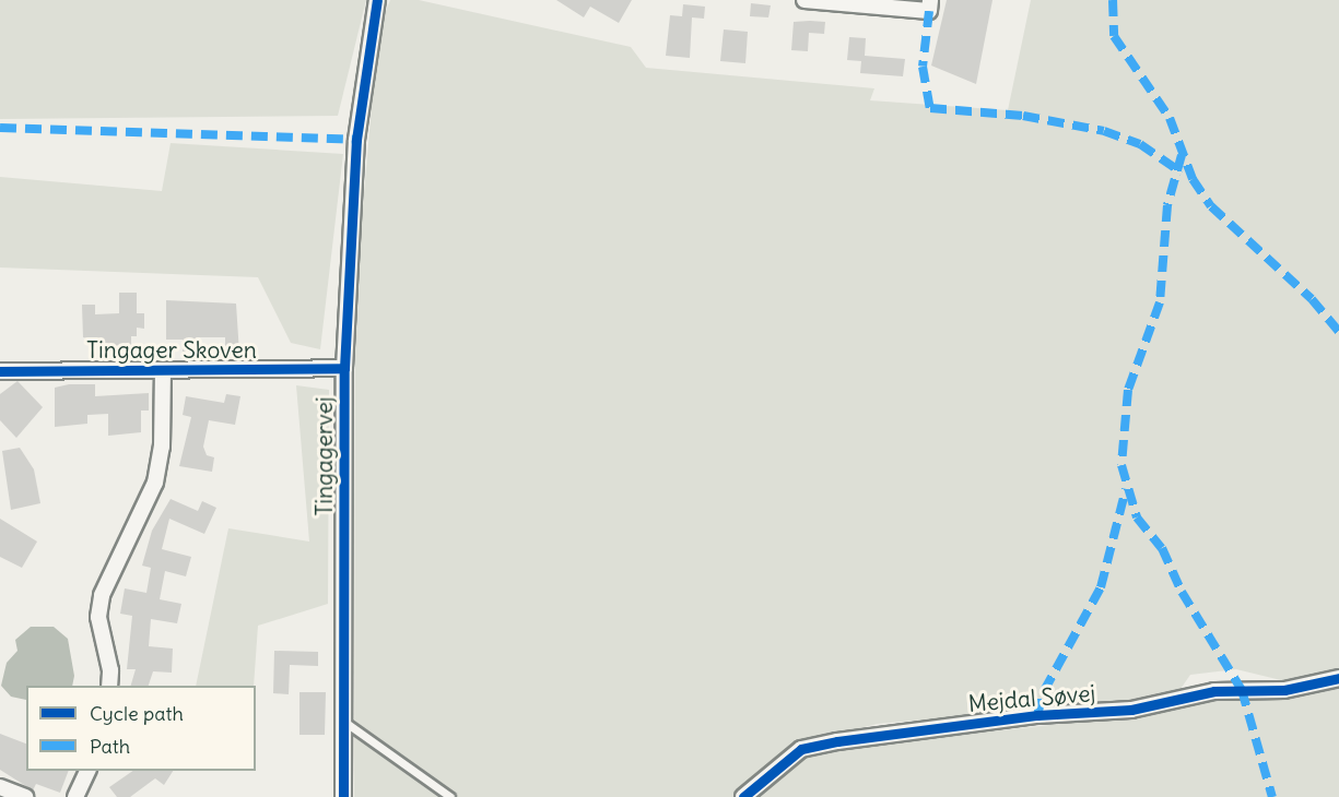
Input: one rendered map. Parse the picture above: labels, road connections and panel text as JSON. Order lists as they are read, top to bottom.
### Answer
{
  "streets": {
    "street": ["Tingager Skoven", "Tingagervej", "Mejdal Søvej"]
  },
  "crossings": [
    ["Tingager Skoven", "Tingagervej"]
  ],
  "legend": ["Cycle path", "Path"]
}
